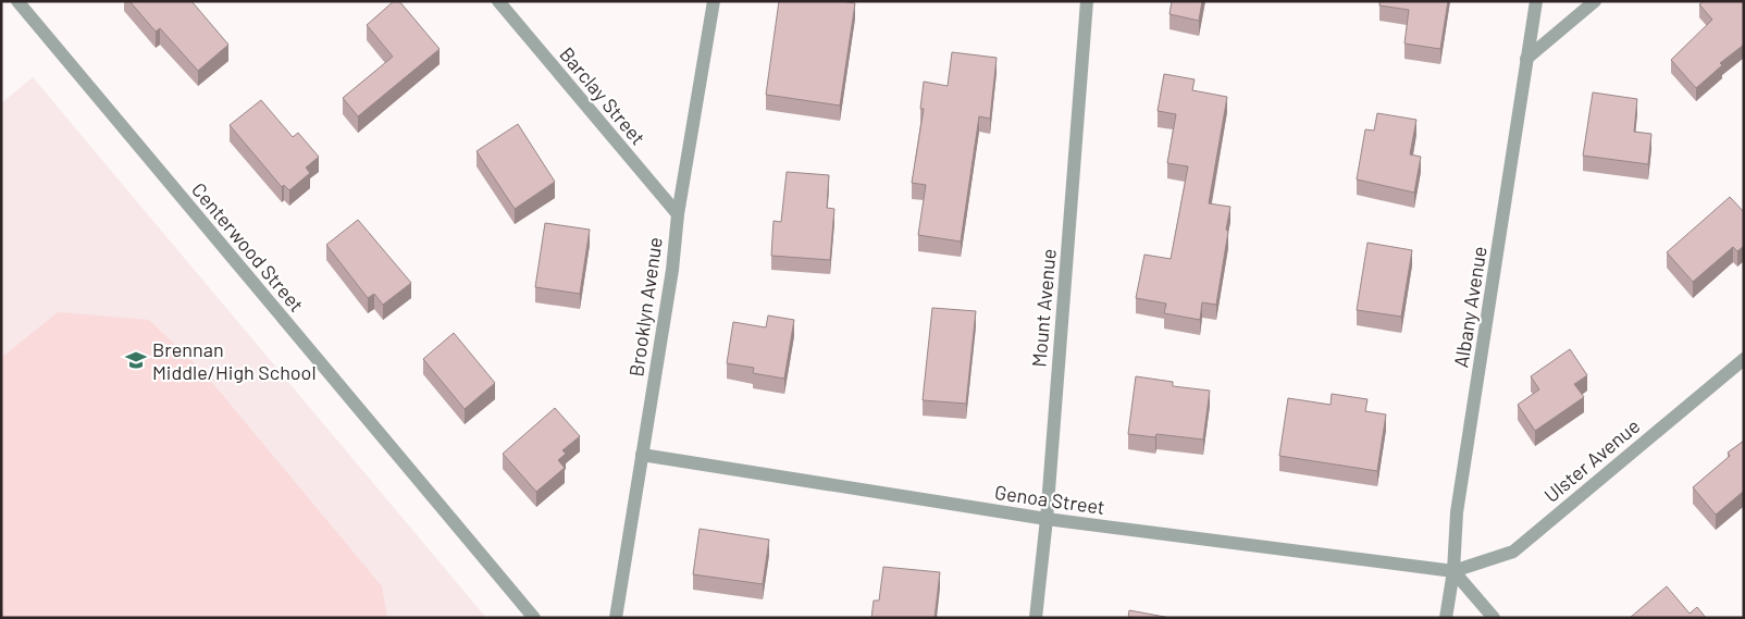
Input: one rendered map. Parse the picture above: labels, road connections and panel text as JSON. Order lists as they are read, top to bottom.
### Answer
{
  "streets": {
    "street": [
      "Barclay Street",
      "Centerwood Street",
      "Brooklyn Avenue",
      "Albany Avenue",
      "Mount Avenue",
      "Ulster Avenue",
      "Genoa Street"
    ]
  },
  "crossings": [
    ["Barclay Street", "Brooklyn Avenue"],
    ["Brooklyn Avenue", "Genoa Street"],
    ["Albany Avenue", "Ulster Avenue"],
    ["Albany Avenue", "Genoa Street"],
    ["Mount Avenue", "Genoa Street"],
    ["Ulster Avenue", "Genoa Street"]
  ],
  "places": {
    "school or university": ["Brennan Middle/High School"]
  }
}
